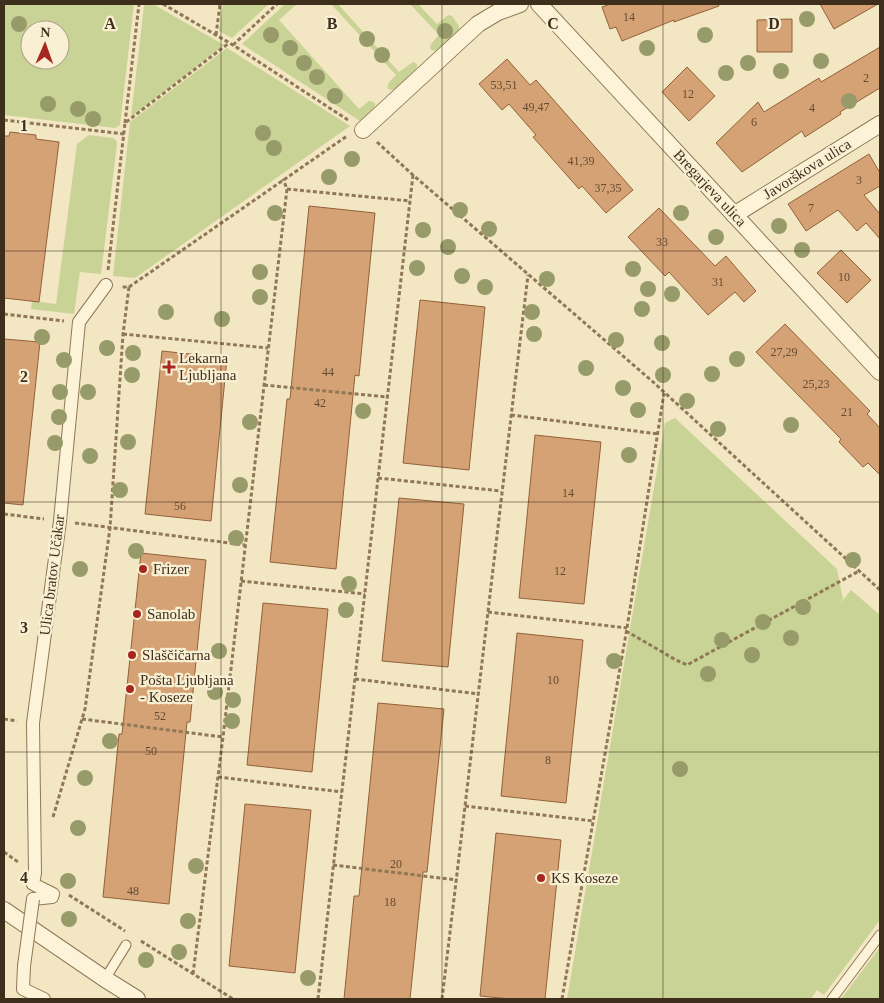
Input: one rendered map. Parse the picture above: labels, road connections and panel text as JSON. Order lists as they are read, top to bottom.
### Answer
{
  "streets": {
    "street": ["Javorškova ulica", "Bregarjeva ulica", "Ulica bratov Učakar"]
  },
  "crossings": [
    ["Javorškova ulica", "Bregarjeva ulica"]
  ],
  "places": {
    "health": ["Lekarna Ljubljana"],
    "other": [
      "Frizer",
      "Sanolab",
      "Slaščičarna",
      "Pošta Ljubljana - Koseze",
      "KS Koseze"
    ]
  },
  "house_numbers": [
    "14",
    "2",
    "53,51",
    "12",
    "49,47",
    "4",
    "6",
    "41,39",
    "3",
    "37,35",
    "7",
    "33",
    "10",
    "31",
    "27,29",
    "44",
    "25,23",
    "42",
    "21",
    "14",
    "56",
    "12",
    "10",
    "52",
    "50",
    "8",
    "20",
    "48",
    "18"
  ],
  "north": "top",
  "grid": {
    "columns": [
      "A",
      "B",
      "C",
      "D"
    ],
    "rows": [
      "1",
      "2",
      "3",
      "4"
    ]
  }
}
